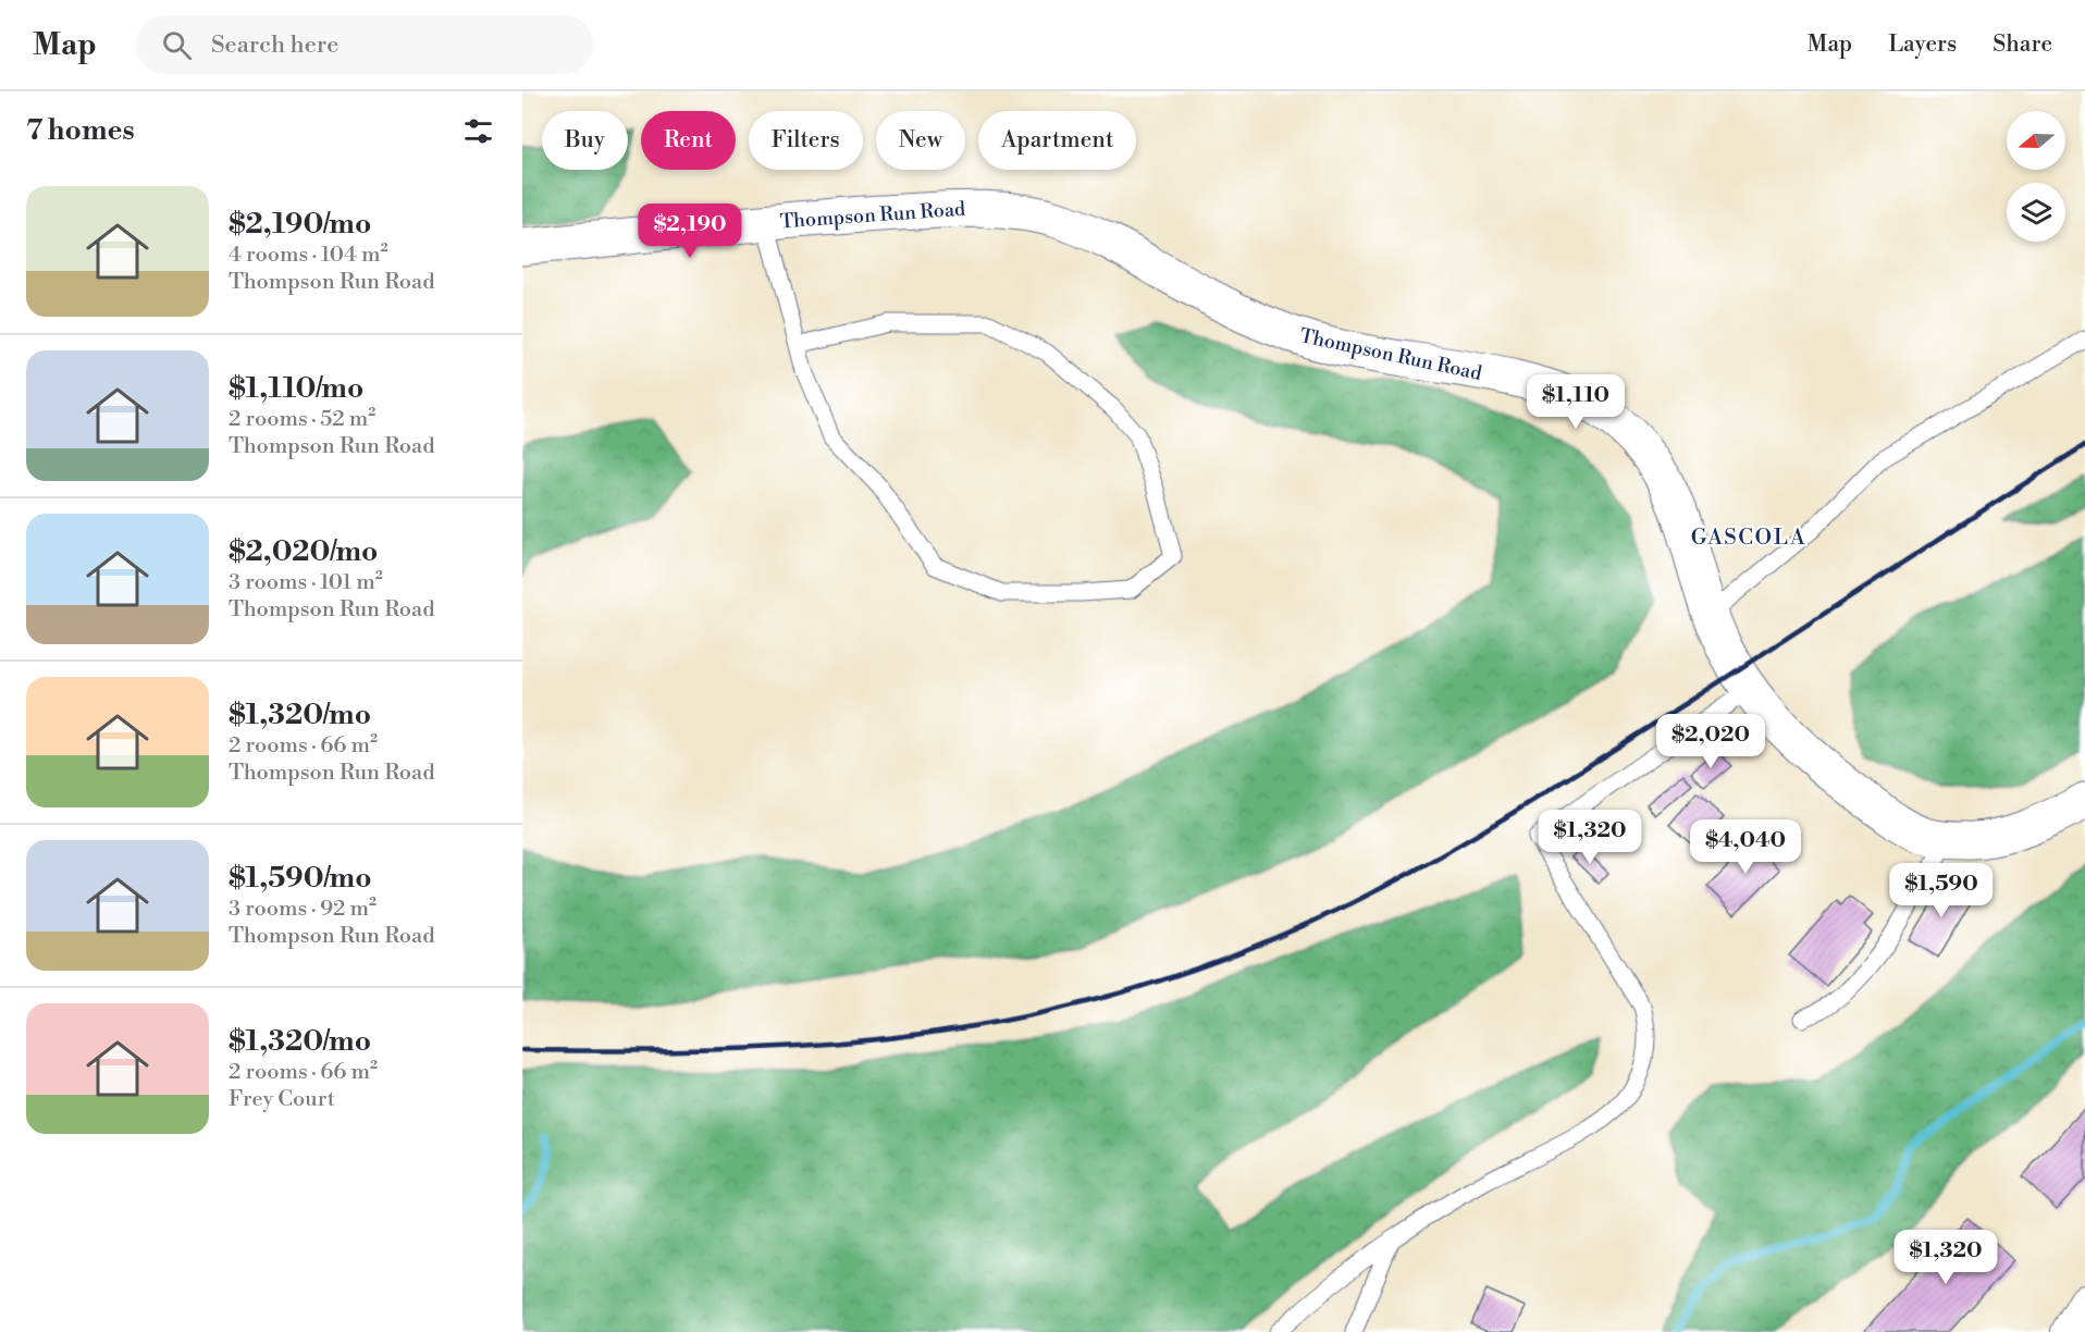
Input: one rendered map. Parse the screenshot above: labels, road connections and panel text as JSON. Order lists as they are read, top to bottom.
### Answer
{
  "streets": {
    "street": ["Thompson Run Road"]
  },
  "districts": ["GASCOLA"],
  "north": "left",
  "page": {
    "header": "Map",
    "search": "Search here",
    "nav": ["Map", "Layers", "Share"],
    "heading": "7 homes",
    "chip": [
      "Buy",
      "Rent",
      "Filters",
      "New",
      "Apartment"
    ],
    "list": [
      {
        "name": "$2,190/mo",
        "note": "4 rooms · 104 m² · Thompson Run Road"
      },
      {
        "name": "$1,110/mo",
        "note": "2 rooms · 52 m² · Thompson Run Road"
      },
      {
        "name": "$2,020/mo",
        "note": "3 rooms · 101 m² · Thompson Run Road"
      },
      {
        "name": "$1,320/mo",
        "note": "2 rooms · 66 m² · Thompson Run Road"
      },
      {
        "name": "$1,590/mo",
        "note": "3 rooms · 92 m² · Thompson Run Road"
      },
      {
        "name": "$1,320/mo",
        "note": "2 rooms · 66 m² · Frey Court"
      }
    ],
    "price": [
      "$2,190",
      "$1,110",
      "$2,020",
      "$1,320",
      "$4,040",
      "$1,590",
      "$1,320"
    ]
  }
}
